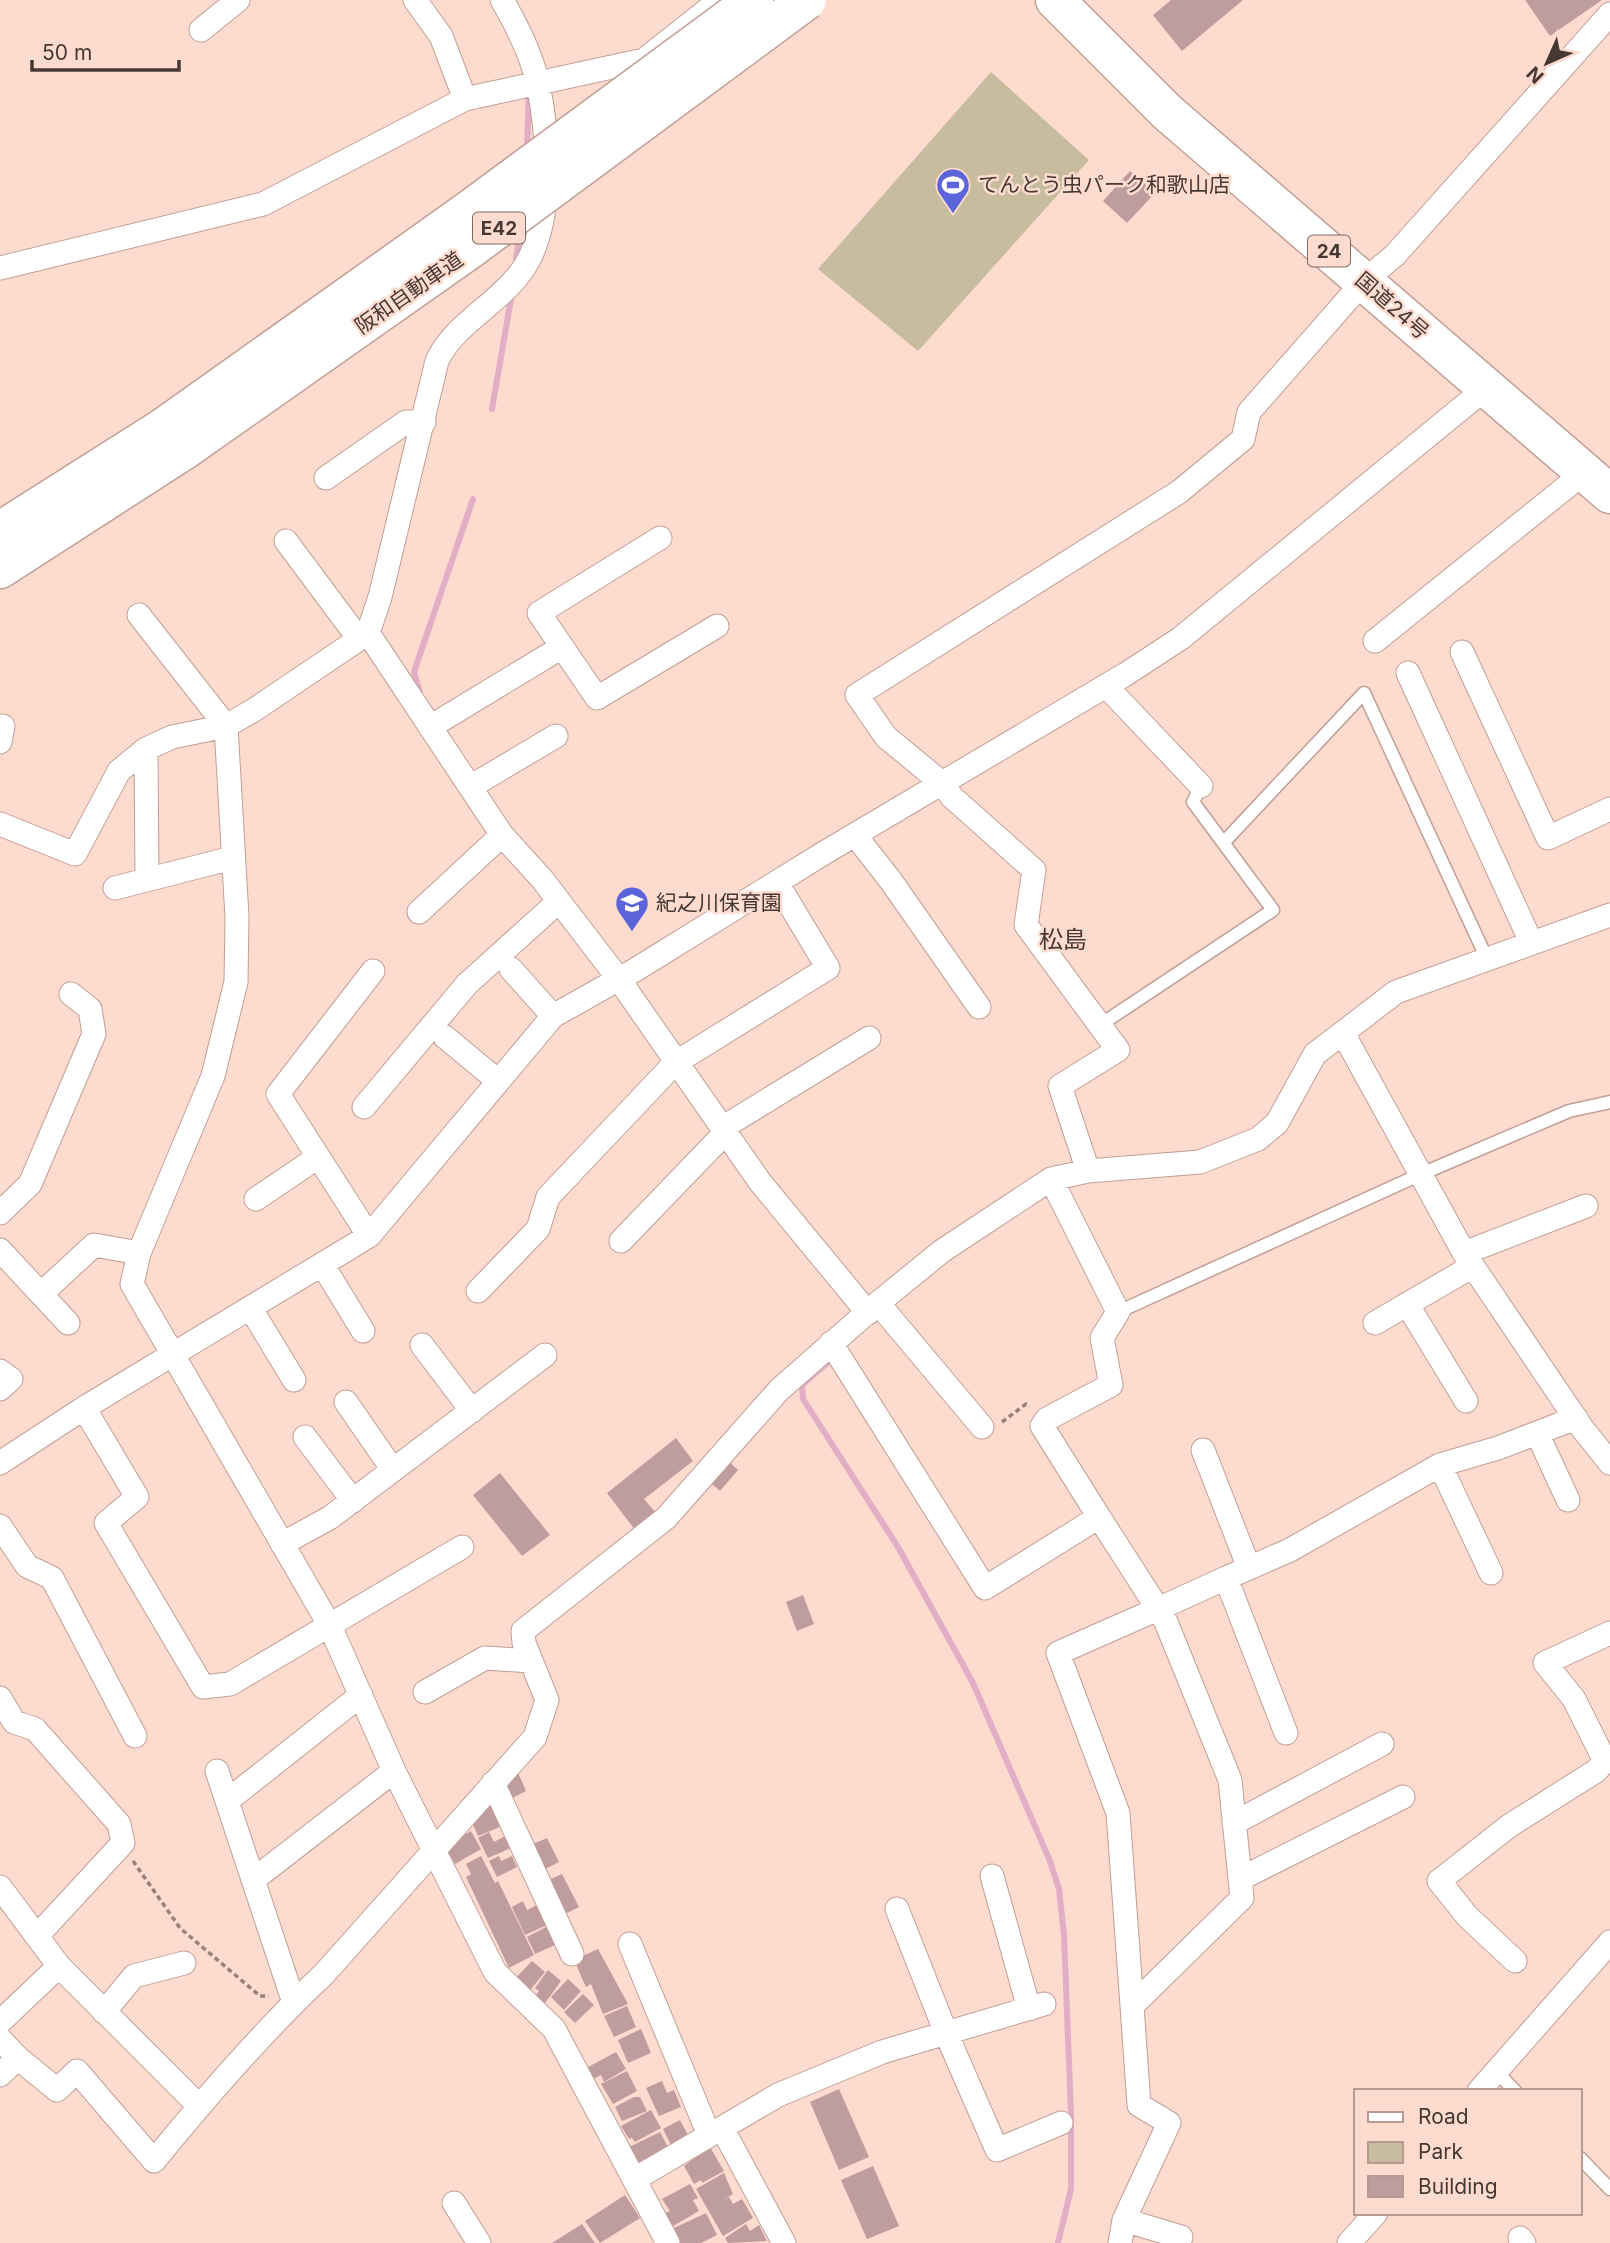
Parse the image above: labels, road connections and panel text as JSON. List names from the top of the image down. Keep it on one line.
{"streets":{"highway":["E42","24","阪和自動車道","国道24号"]},"districts":["松島"],"places":{"sports":["てんとう虫パーク和歌山店"],"school or university":["紀之川保育園"]},"legend":["Road","Park","Building"],"scale_bar":"50 m","north":"bottom left"}
